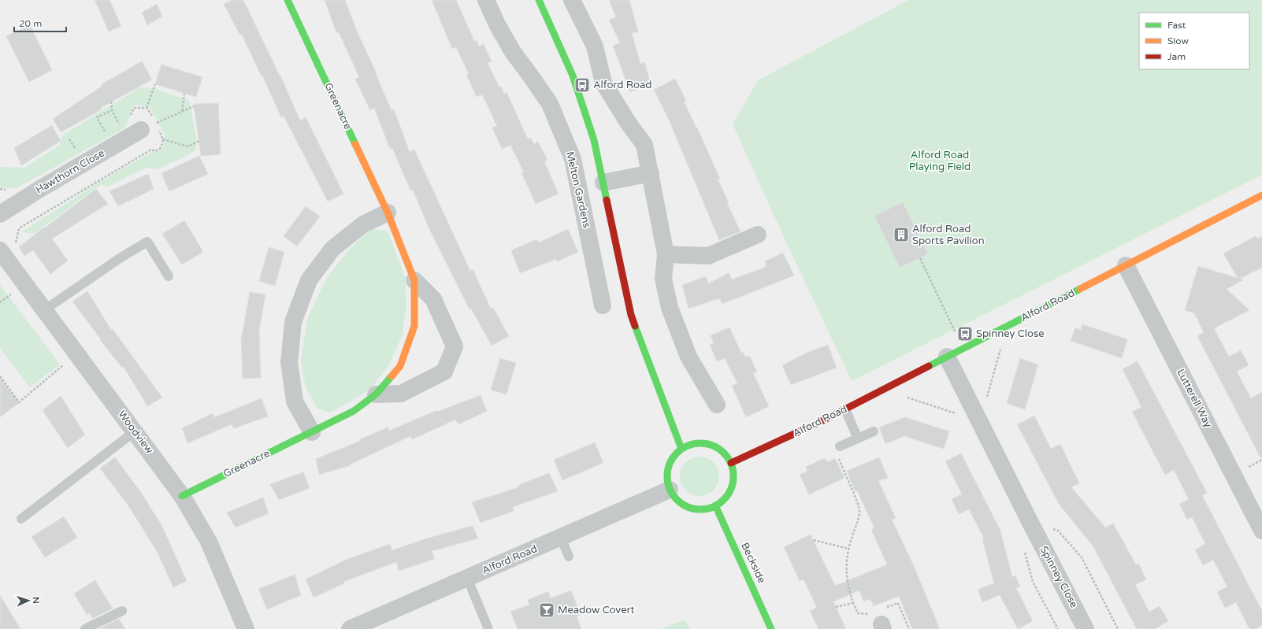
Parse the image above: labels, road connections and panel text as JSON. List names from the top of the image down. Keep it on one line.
{"streets":{"street":["Greenacre","Hawthorn Close","Melton Gardens","Alford Road","Lutterell Way","Woodview","Beckside","Spinney Close"]},"crossings":[["Greenacre","Woodview"],["Alford Road","Lutterell Way"],["Alford Road","Beckside"],["Alford Road","Spinney Close"]],"parks":["Alford Road Playing Field"],"places":{"bus stop":["Alford Road","Spinney Close"],"building":["Alford Road Sports Pavilion"],"bar":["Meadow Covert"]},"legend":["Fast","Slow","Jam"],"scale_bar":"20 m","north":"right"}
